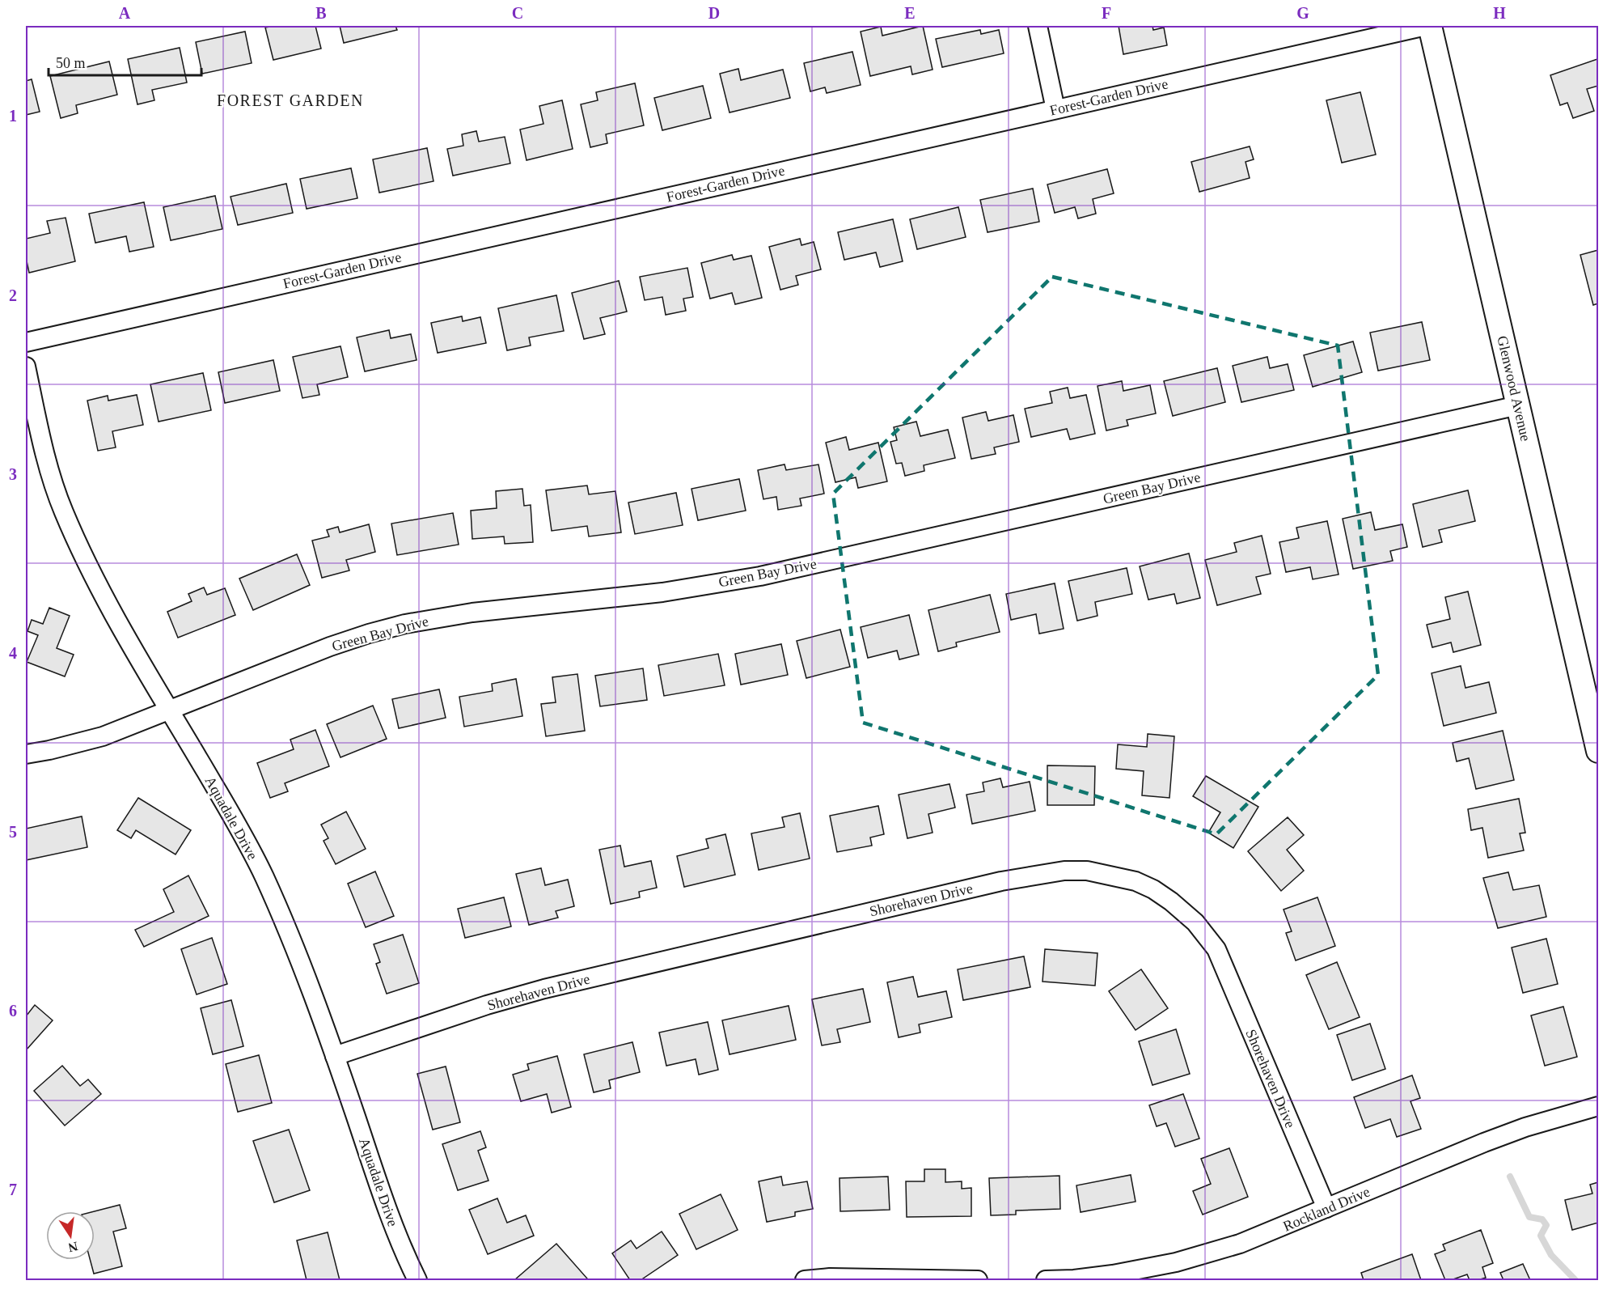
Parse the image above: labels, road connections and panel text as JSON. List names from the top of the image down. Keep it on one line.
{"streets":{"street":["Forest-Garden Drive","Glenwood Avenue","Green Bay Drive","Aquadale Drive","Shorehaven Drive","Rockland Drive"]},"crossings":[["Glenwood Avenue","Green Bay Drive"],["Green Bay Drive","Aquadale Drive"],["Aquadale Drive","Shorehaven Drive"],["Shorehaven Drive","Rockland Drive"]],"districts":["FOREST GARDEN"],"scale_bar":"50 m","north":"bottom","grid":{"columns":["A","B","C","D","E","F","G","H"],"rows":["1","2","3","4","5","6","7"]}}
